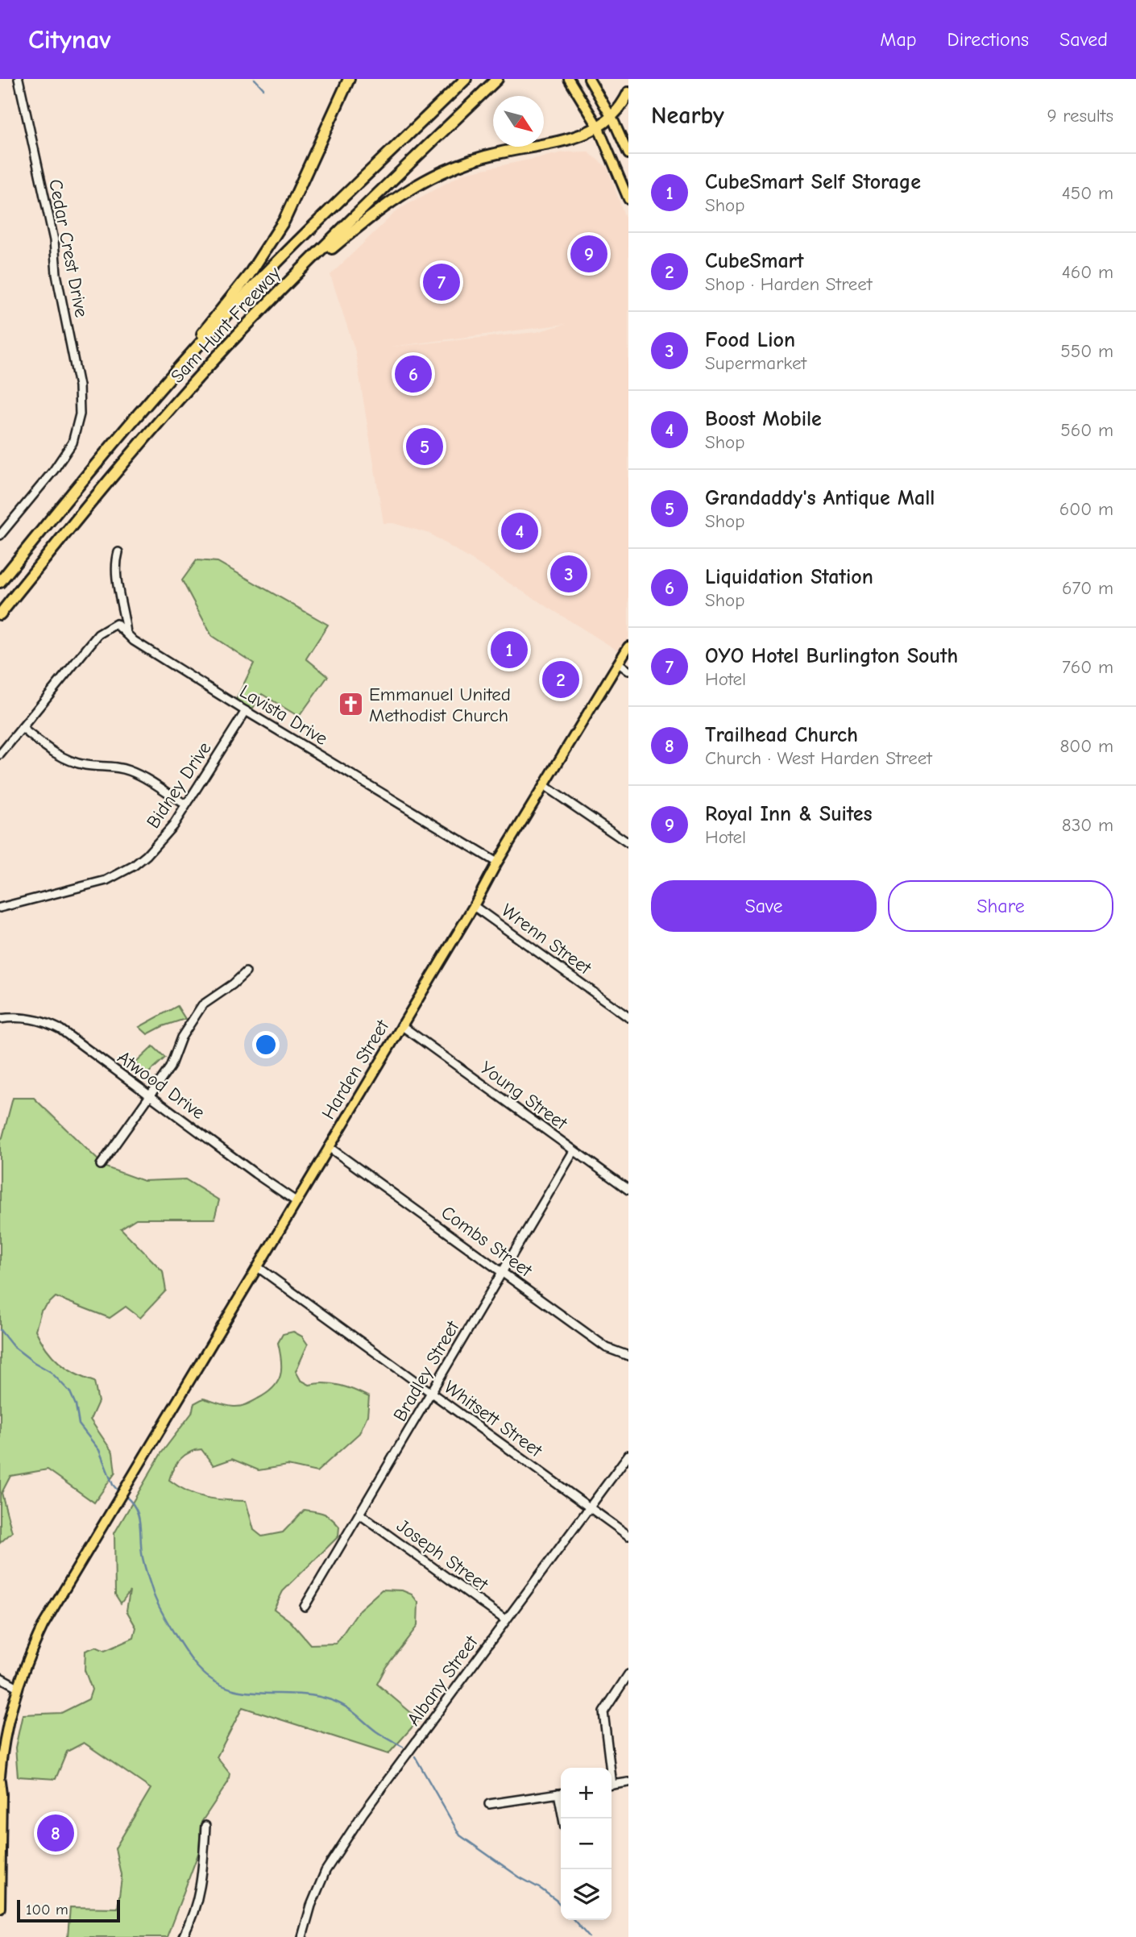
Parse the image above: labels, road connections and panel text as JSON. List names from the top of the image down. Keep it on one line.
{"streets":{"highway":["Sam Hunt Freeway"],"main road":["Harden Street"],"street":["Cedar Crest Drive","Lavista Drive","Bidney Drive","Wrenn Street","Atwood Drive","Young Street","Combs Street","Bradley Street","Whitsett Street","Joseph Street","Albany Street"]},"crossings":[["Lavista Drive","Bidney Drive"],["Lavista Drive","Harden Street"],["Wrenn Street","Harden Street"],["Harden Street","Atwood Drive"],["Harden Street","Young Street"],["Harden Street","Combs Street"],["Harden Street","Whitsett Street"],["Young Street","Bradley Street"],["Combs Street","Bradley Street"],["Bradley Street","Whitsett Street"],["Bradley Street","Joseph Street"],["Whitsett Street","Albany Street"],["Joseph Street","Albany Street"]],"places":{"church":["Emmanuel United Methodist Church"]},"scale_bar":"100 m","north":"bottom right","page":{"header":"Citynav","nav":["Map","Directions","Saved"],"heading":["Nearby","9 results"],"list":[{"mark":"1","name":"CubeSmart Self Storage","note":"Shop","value":"450 m"},{"mark":"2","name":"CubeSmart","note":"Shop · Harden Street","value":"460 m"},{"mark":"3","name":"Food Lion","note":"Supermarket","value":"550 m"},{"mark":"4","name":"Boost Mobile","note":"Shop","value":"560 m"},{"mark":"5","name":"Grandaddy's Antique Mall","note":"Shop","value":"600 m"},{"mark":"6","name":"Liquidation Station","note":"Shop","value":"670 m"},{"mark":"7","name":"OYO Hotel Burlington South","note":"Hotel","value":"760 m"},{"mark":"8","name":"Trailhead Church","note":"Church · West Harden Street","value":"800 m"},{"mark":"9","name":"Royal Inn & Suites","note":"Hotel","value":"830 m"}],"pins":["9","7","6","5","4","3","1","2","8"],"buttons":["Save","Share"],"map_buttons":["+","−"],"scale":"100 m"}}
